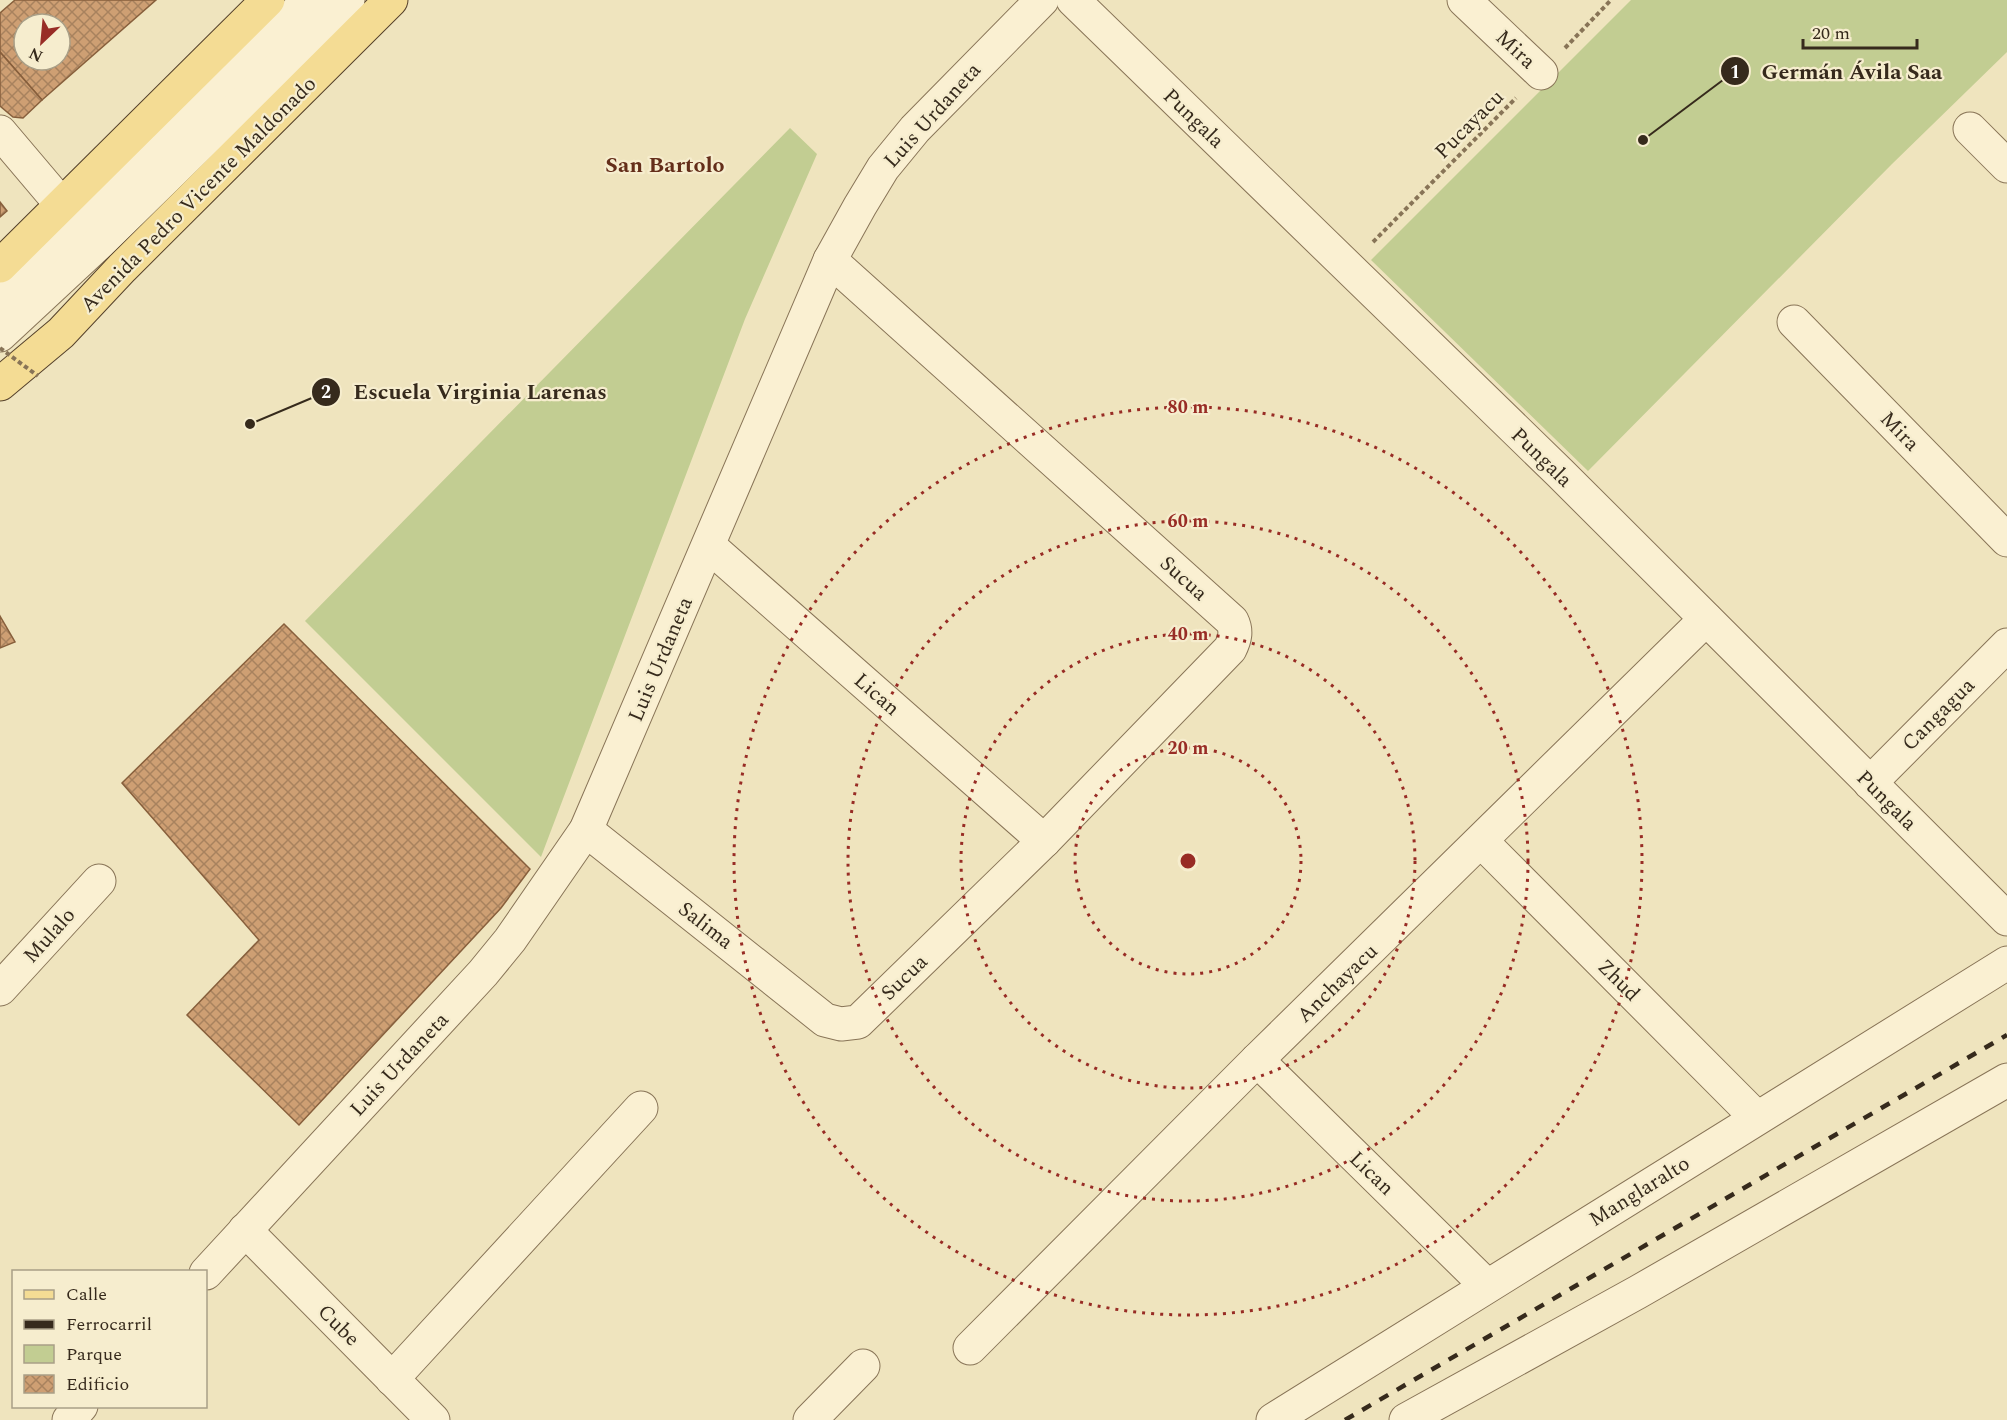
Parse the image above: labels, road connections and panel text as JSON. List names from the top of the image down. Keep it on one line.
{"streets":{"main road":["Avenida Pedro Vicente Maldonado"],"street":["Mira","Luis Urdaneta","Pungala","Sucua","Lican","Cangagua","Salima","Mulalo","Zhud","Anchayacu","Manglaralto","Cube"],"path":["Pucayacu"]},"crossings":[["Mira","Pucayacu"],["Luis Urdaneta","Sucua"],["Luis Urdaneta","Lican"],["Luis Urdaneta","Salima"],["Luis Urdaneta","Cube"],["Pungala","Pucayacu"],["Pungala","Cangagua"],["Pungala","Anchayacu"],["Sucua","Lican"],["Sucua","Salima"],["Lican","Anchayacu"],["Lican","Manglaralto"],["Zhud","Anchayacu"],["Zhud","Manglaralto"]],"districts":["San Bartolo"],"places":["Germán Ávila Saa","Escuela Virginia Larenas"],"legend":["Calle","Ferrocarril","Parque","Edificio"],"scale_bar":"20 m","north":"bottom left","rings":["80 m","60 m","40 m","20 m"]}
